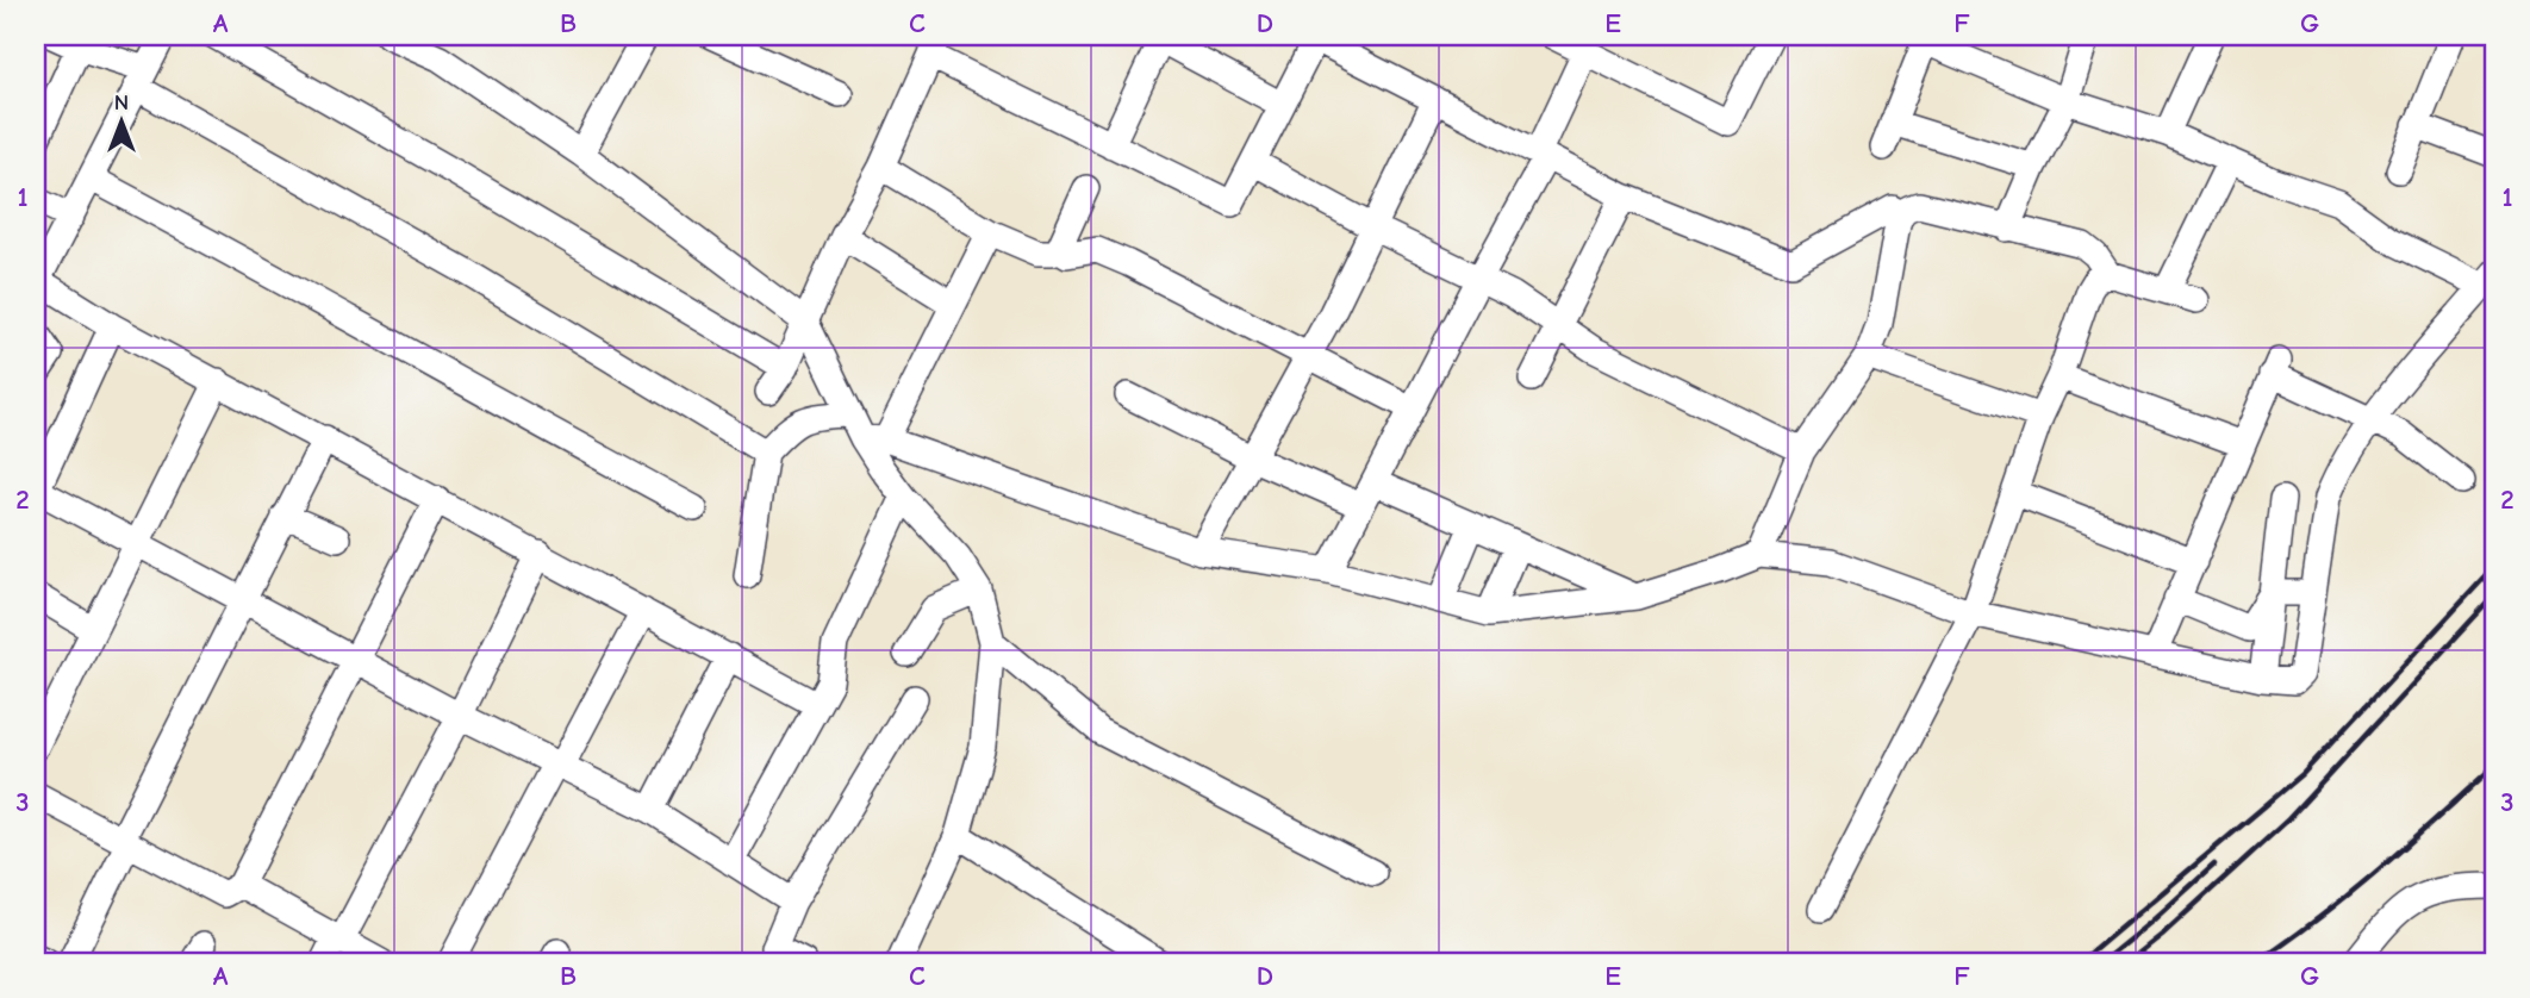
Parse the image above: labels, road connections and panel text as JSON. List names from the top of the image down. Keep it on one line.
{"north":"top","grid":{"columns":["A","B","C","D","E","F","G"],"rows":["1","2","3"]}}
